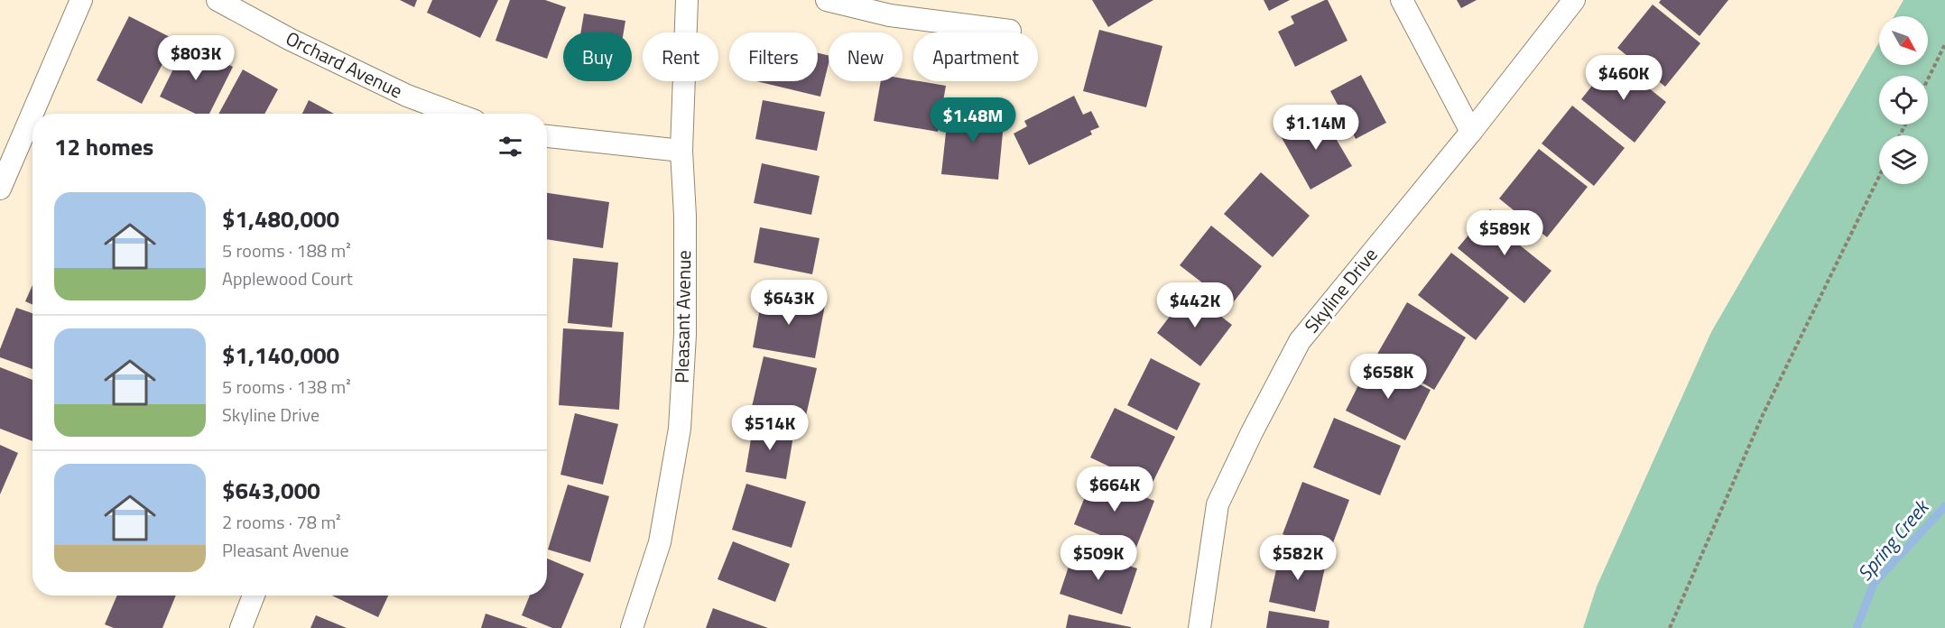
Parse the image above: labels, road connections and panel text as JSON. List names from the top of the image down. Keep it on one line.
{"streets":{"street":["Orchard Avenue","Skyline Drive","Pleasant Avenue"]},"water":["Spring Creek"],"north":"bottom right","page":{"chip":["Buy","Rent","Filters","New","Apartment"],"price":["$803K","$460K","$1.48M","$1.14M","$589K","$643K","$442K","$658K","$514K","$664K","$509K","$582K"],"heading":"12 homes","list":[{"name":"$1,480,000","note":"5 rooms · 188 m² · Applewood Court"},{"name":"$1,140,000","note":"5 rooms · 138 m² · Skyline Drive"},{"name":"$643,000","note":"2 rooms · 78 m² · Pleasant Avenue"}]}}
